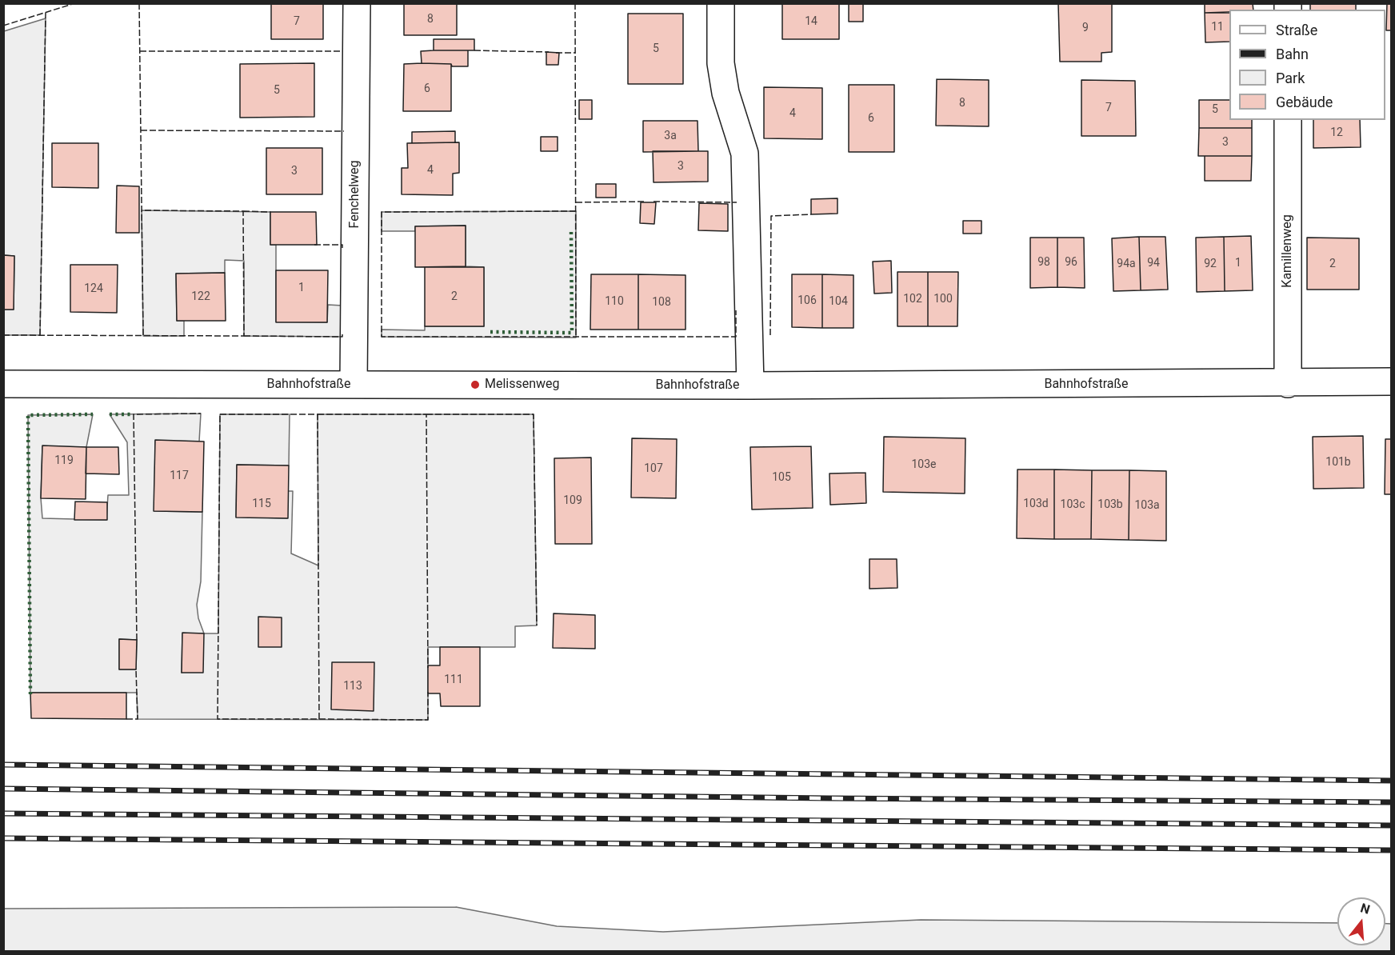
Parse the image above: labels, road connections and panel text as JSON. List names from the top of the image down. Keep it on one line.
{"streets":{"street":["Fenchelweg","Kamillenweg","Bahnhofstraße"]},"crossings":[["Fenchelweg","Bahnhofstraße"],["Kamillenweg","Bahnhofstraße"]],"places":["Melissenweg"],"house_numbers":["8","7","14","11","9","5","6","5","8","7","5","4","6","12","3a","3","3","4","3","98","96","94","1","94a","92","2","1","124","122","2","102","100","106","110","104","108","119","101b","103e","107","117","105","109","115","103d","103c","103b","103a","111","113"],"legend":["Straße","Bahn","Park","Gebäude"],"north":"top"}
